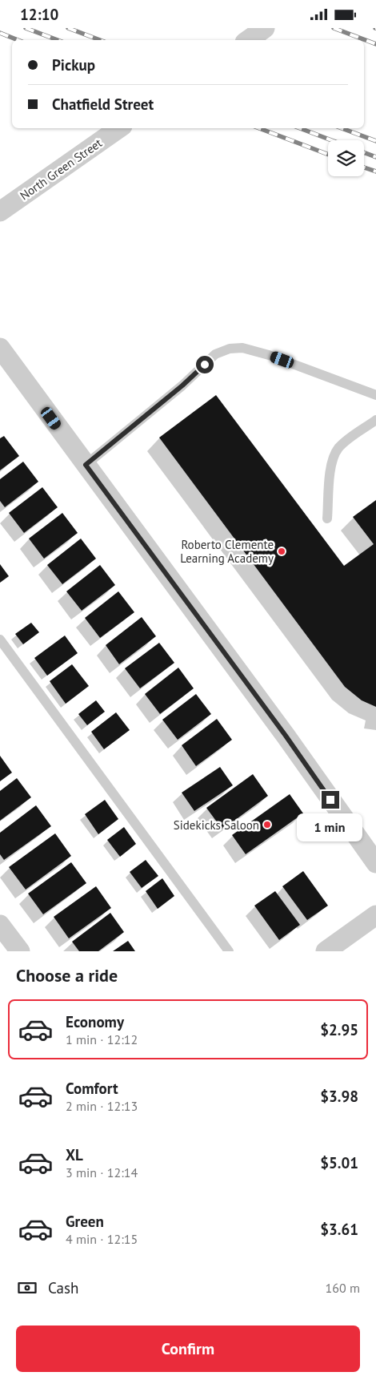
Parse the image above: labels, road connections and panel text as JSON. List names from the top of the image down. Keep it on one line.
{"streets":{"street":["North Green Street"]},"places":["Roberto Clemente Learning Academy","Sidekicks Saloon"],"page":{"status":"12:10","banner":["Pickup","Chatfield Street"],"bubble":"1 min","heading":"Choose a ride","list":[{"name":"Economy","note":"1 min · 12:12","value":"$2.95"},{"name":"Comfort","note":"2 min · 12:13","value":"$3.98"},{"name":"XL","note":"3 min · 12:14","value":"$5.01"},{"name":"Green","note":"4 min · 12:15","value":"$3.61"}],"pay":["Cash","160 m"],"buttons":"Confirm"}}
